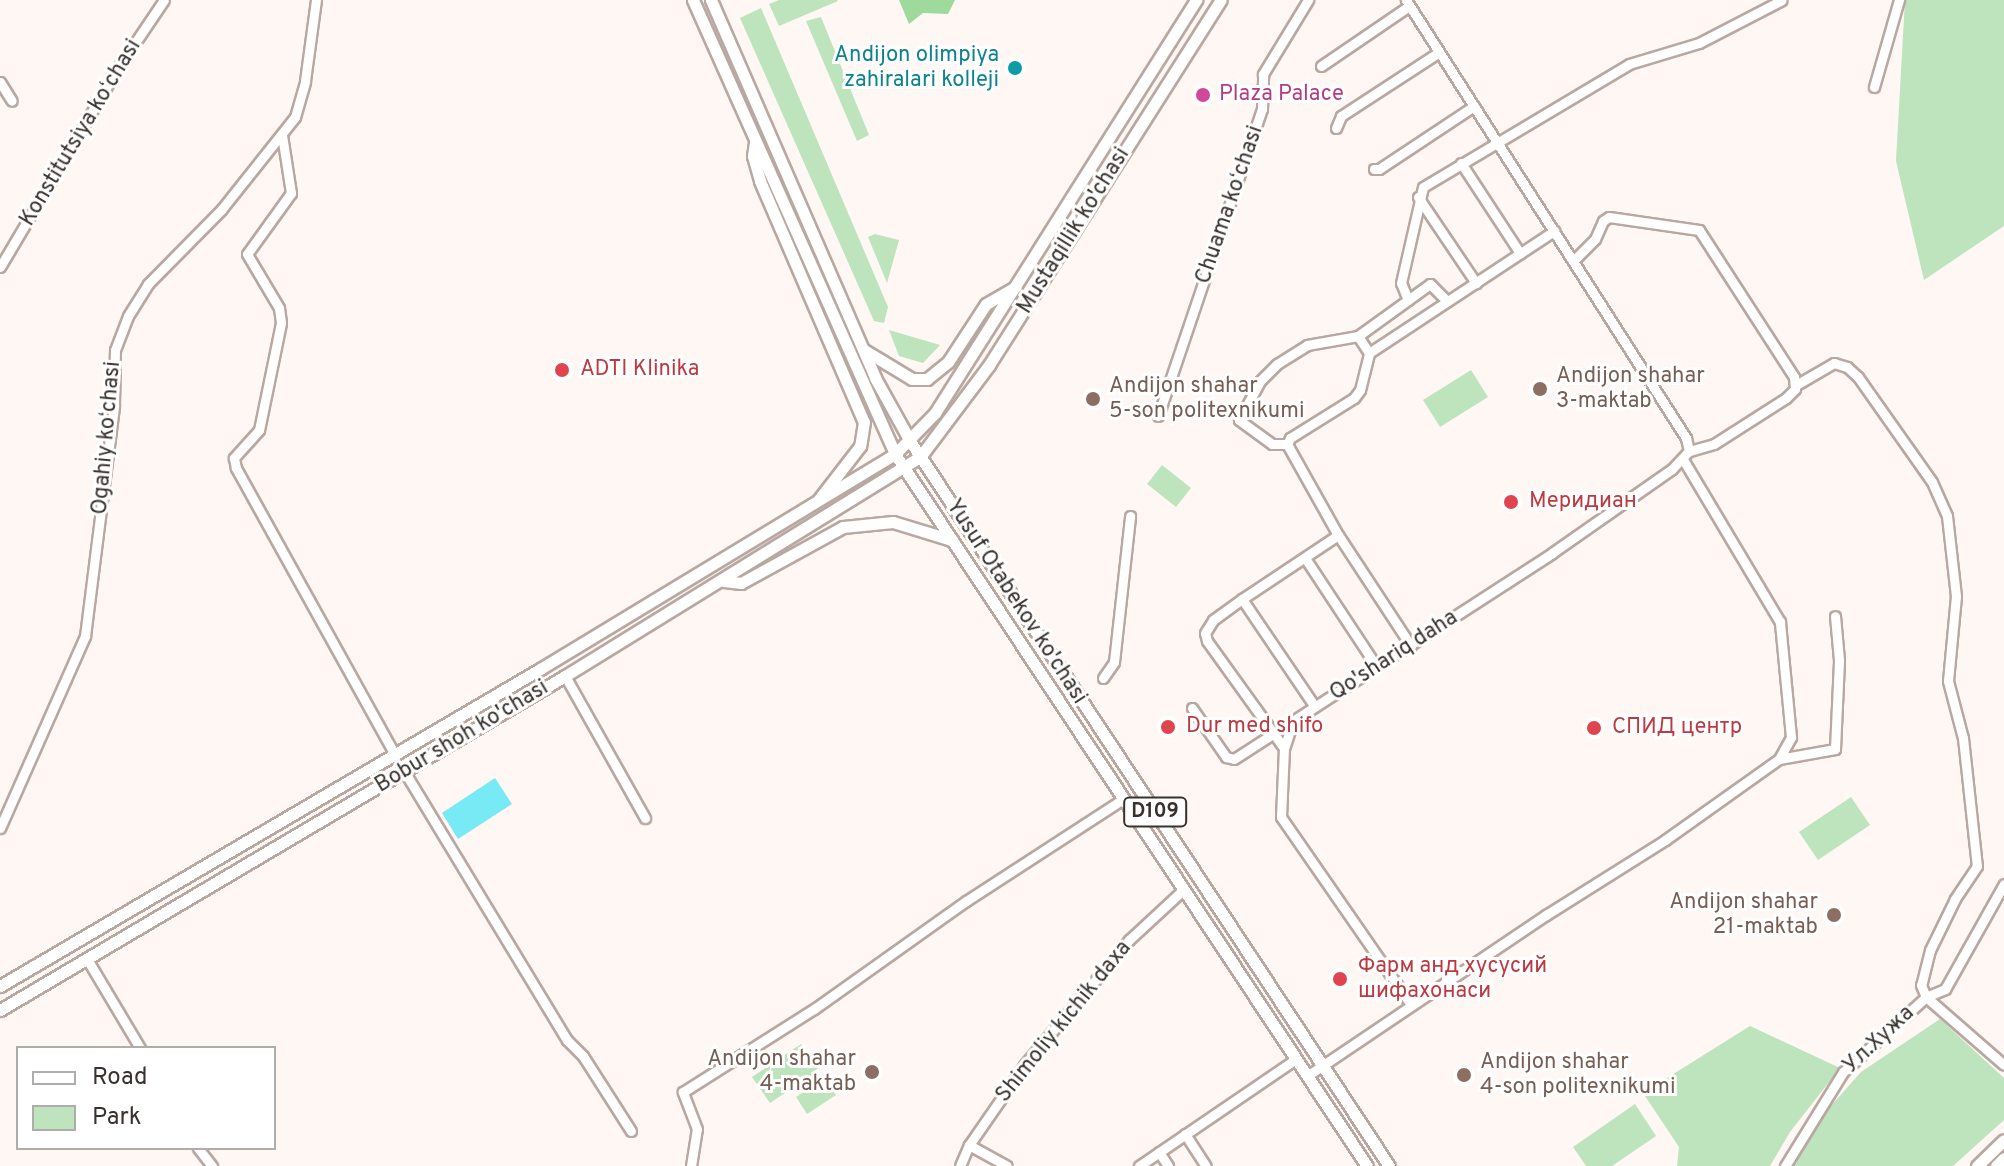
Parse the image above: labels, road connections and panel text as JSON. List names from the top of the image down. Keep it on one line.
{"streets":{"main road":["Mustaqillik ko'chasi","Yusuf Otabekov ko'chasi","Bobur shoh ko'chasi","D109"],"street":["Konstitutsiya koʻchasi","Chuama koʻchasi","Ogahiy koʻchasi","Qo'shariq daha","Shimoliy kichik daxa","Ул.Хужа"]},"crossings":[["Mustaqillik ko'chasi","Yusuf Otabekov ko'chasi"],["Mustaqillik ko'chasi","Bobur shoh ko'chasi"],["Yusuf Otabekov ko'chasi","Bobur shoh ko'chasi"],["Yusuf Otabekov ko'chasi","Shimoliy kichik daxa"],["Qo'shariq daha","Ул.Хужа"]],"places":["Andijon olimpiya zahiralari kolleji","Plaza Palace","ADTI Klinika","Andijon shahar 3-maktab","Andijon shahar 5-son politexnikumi","Меридиан","Dur med shifo","СПИД центр","Andijon shahar 21-maktab","Фарм анд хусусий шифахонаси","Andijon shahar 4-maktab","Andijon shahar 4-son politexnikumi"],"legend":["Road","Park"]}
